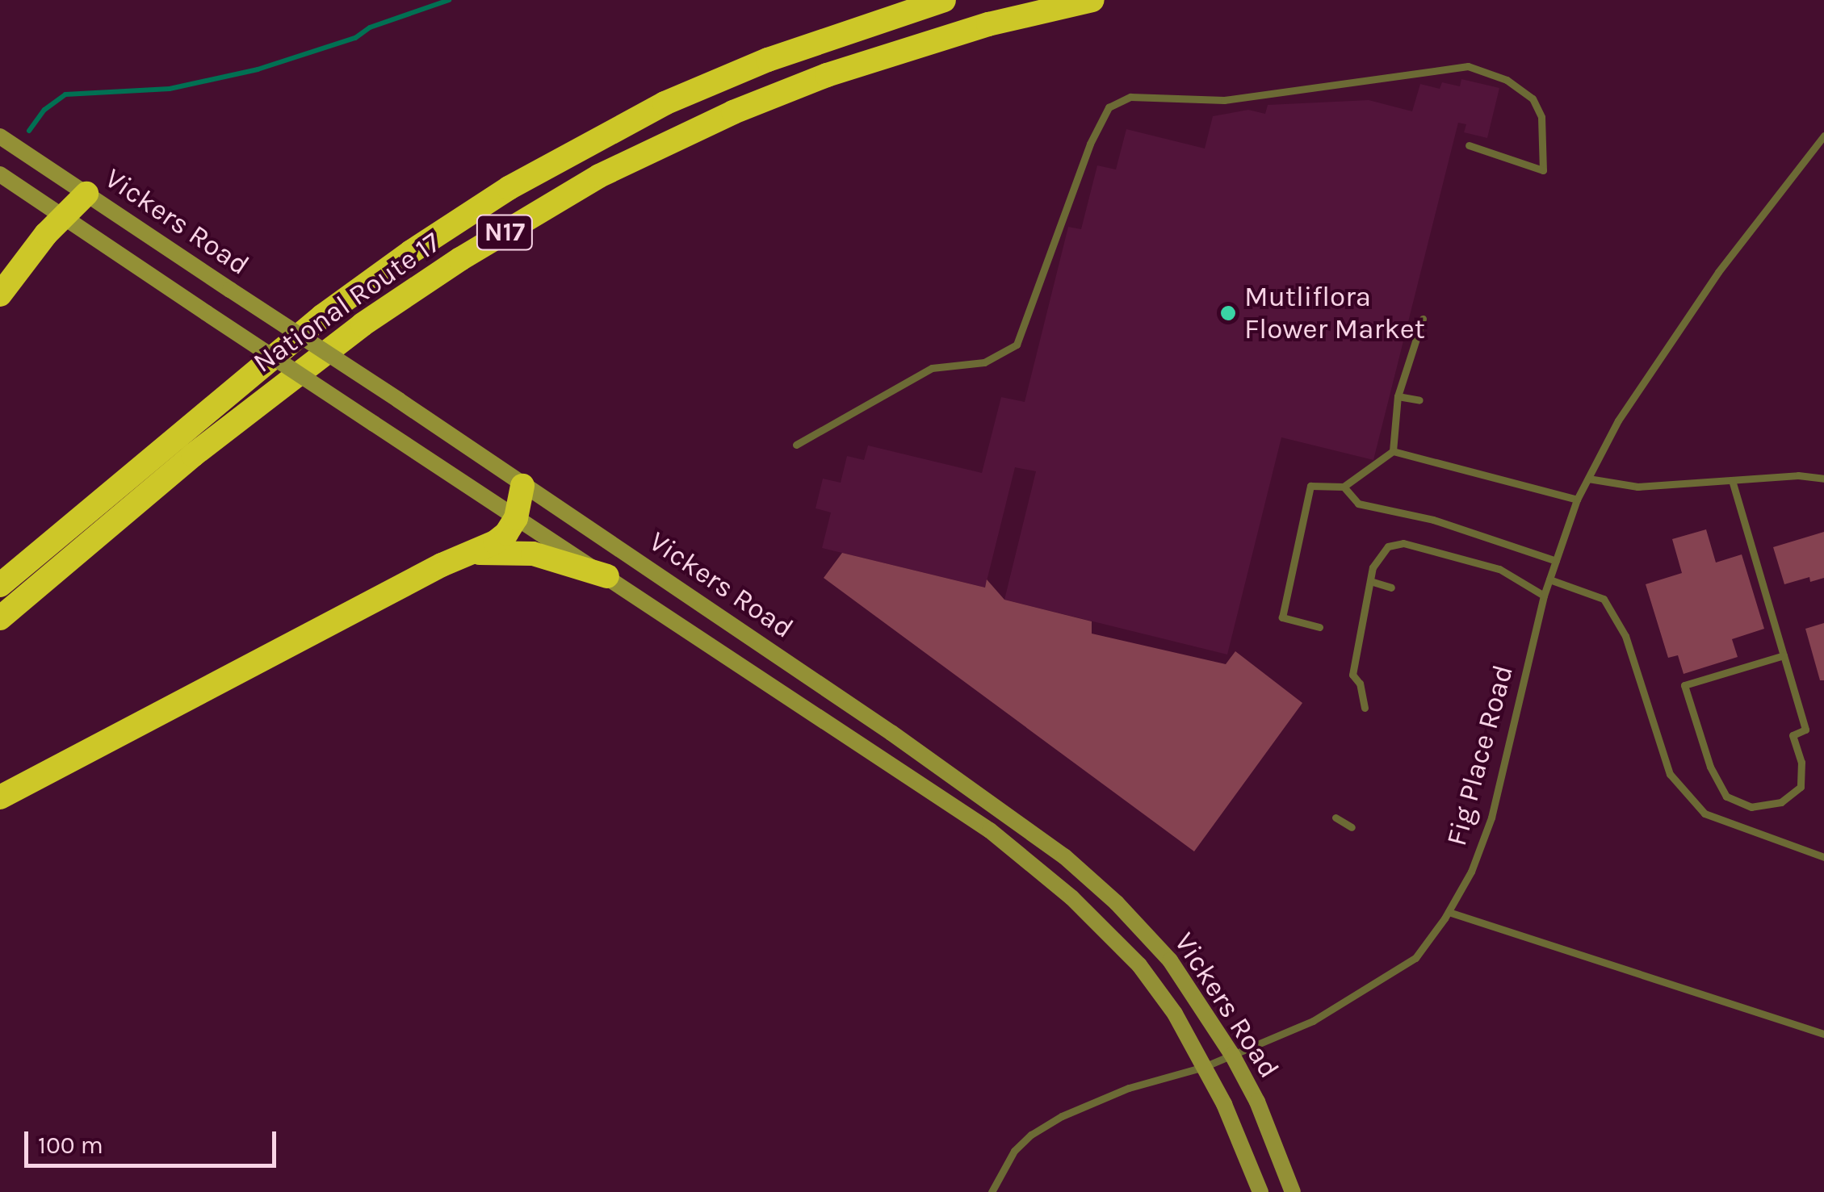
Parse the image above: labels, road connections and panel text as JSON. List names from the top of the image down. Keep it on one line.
{"streets":{"highway":["N17","National Route 17"],"main road":["Vickers Road"],"lane":["Fig Place Road"]},"crossings":[["Vickers Road","Fig Place Road"]],"places":["Mutliflora Flower Market"],"scale_bar":"100 m"}
